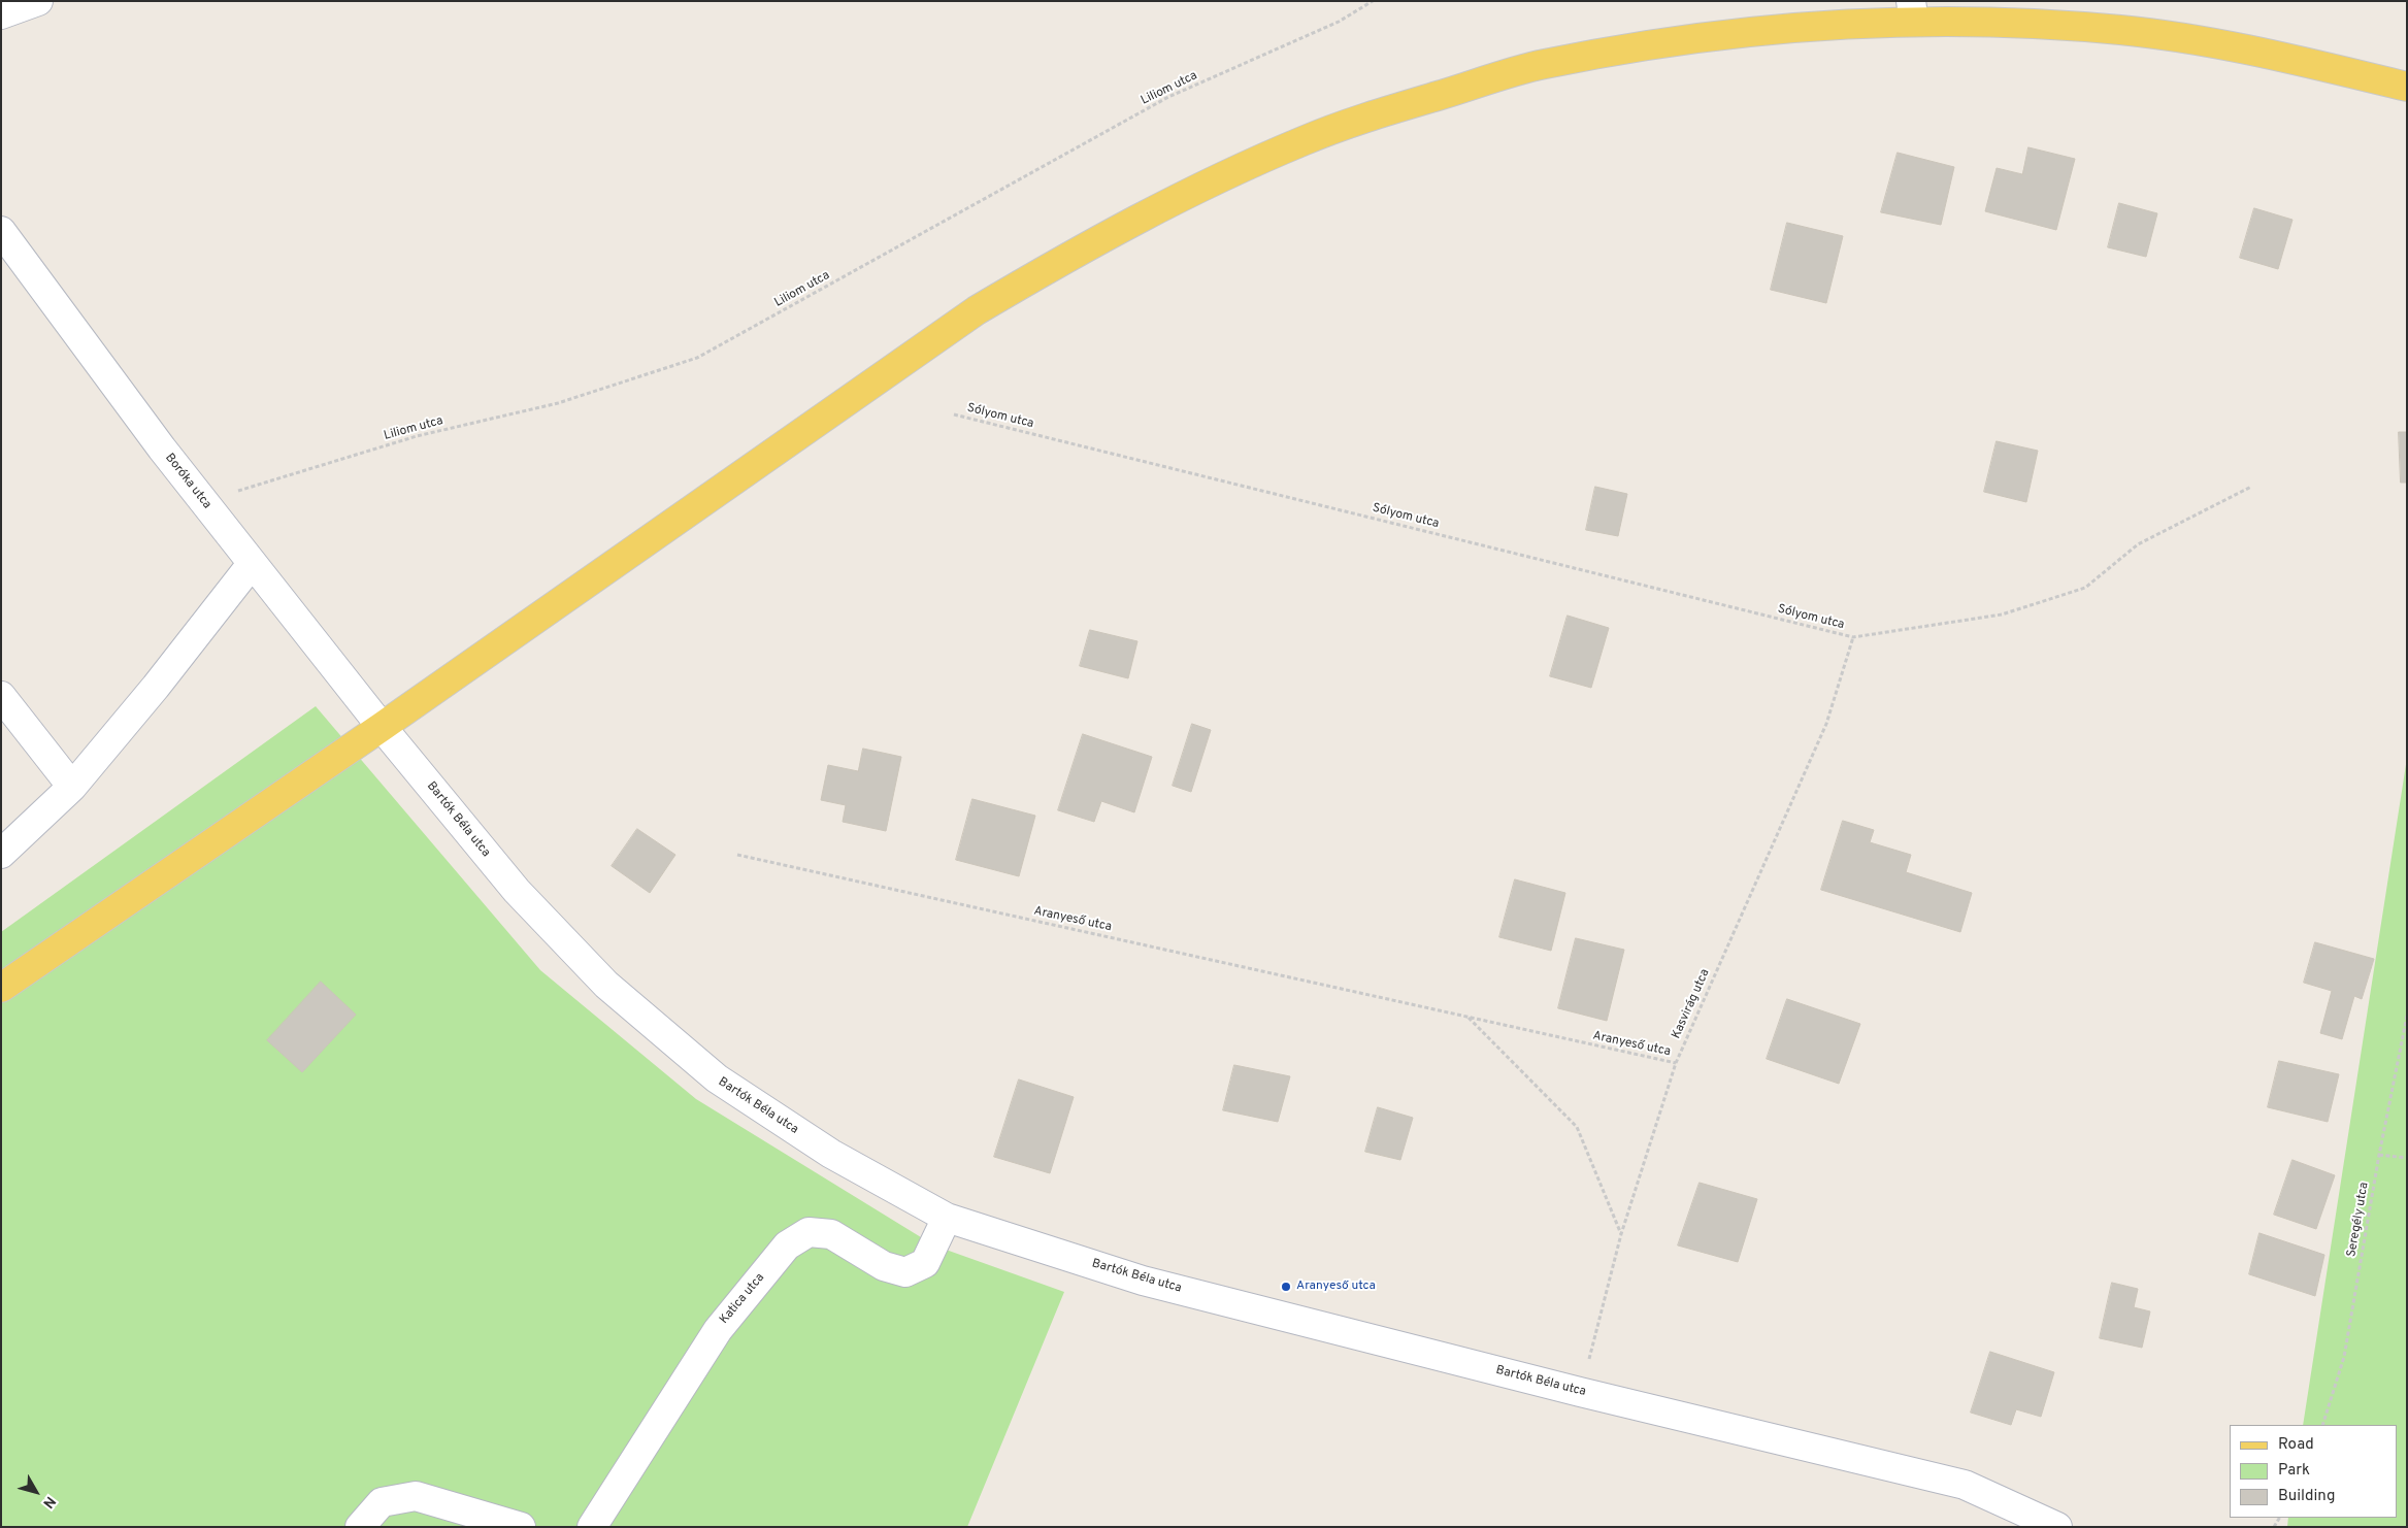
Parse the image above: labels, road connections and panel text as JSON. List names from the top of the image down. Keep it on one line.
{"streets":{"street":["Boróka utca","Bartók Béla utca","Katica utca"],"path":["Liliom utca","Sólyom utca","Aranyeső utca","Kasvirág utca","Seregély utca"]},"crossings":[["Liliom utca","Boróka utca"],["Sólyom utca","Kasvirág utca"],["Boróka utca","Bartók Béla utca"],["Bartók Béla utca","Kasvirág utca"],["Bartók Béla utca","Katica utca"],["Aranyeső utca","Kasvirág utca"]],"places":["Aranyeső utca"],"legend":["Road","Park","Building"],"north":"bottom right"}
